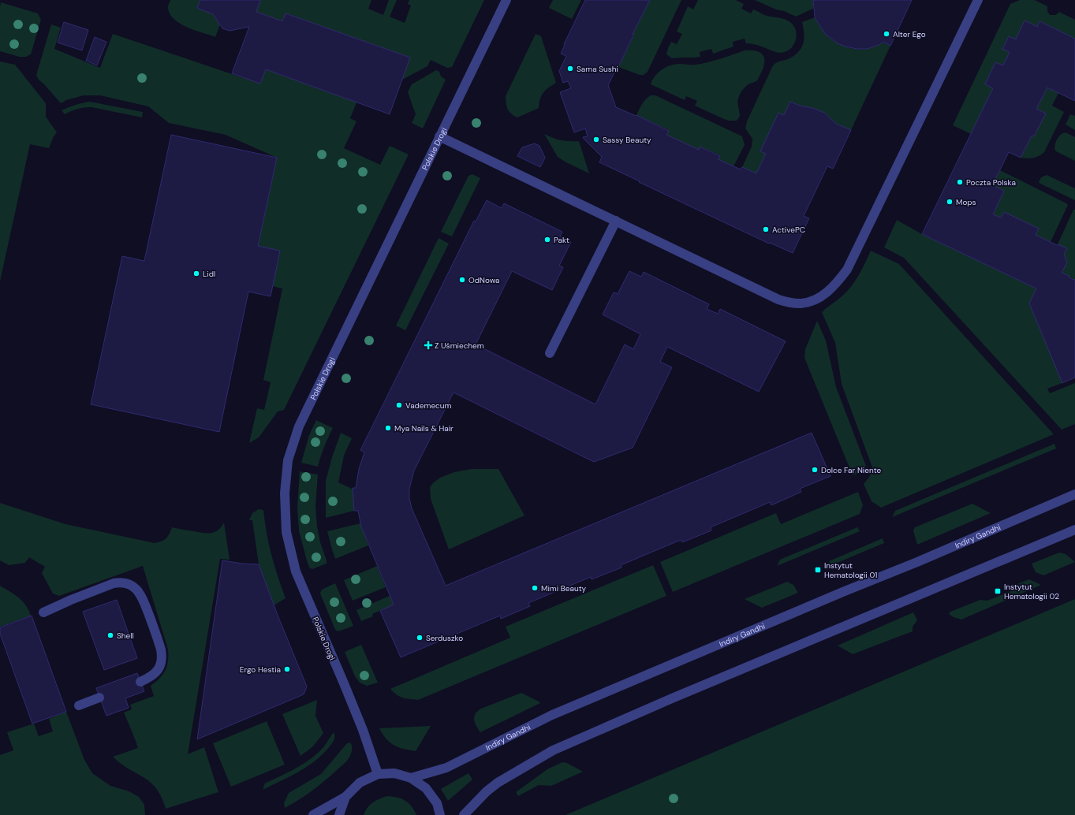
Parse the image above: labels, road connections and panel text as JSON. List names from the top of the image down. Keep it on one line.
{"streets":{"street":["Polskie Drogi","Indiry Gandhi"]},"places":{"other":["Alter Ego","Sama Sushi","Sassy Beauty","Poczta Polska","Mops","ActivePC","Pakt","Lidl","OdNowa","Vademecum","Mya Nails & Hair","Dolce Far Niente","Mimi Beauty","Shell","Serduszko","Ergo Hestia"],"health":["Z Uśmiechem"],"transit":["Instytut Hematologii 01","Instytut Hematologii 02"]}}
